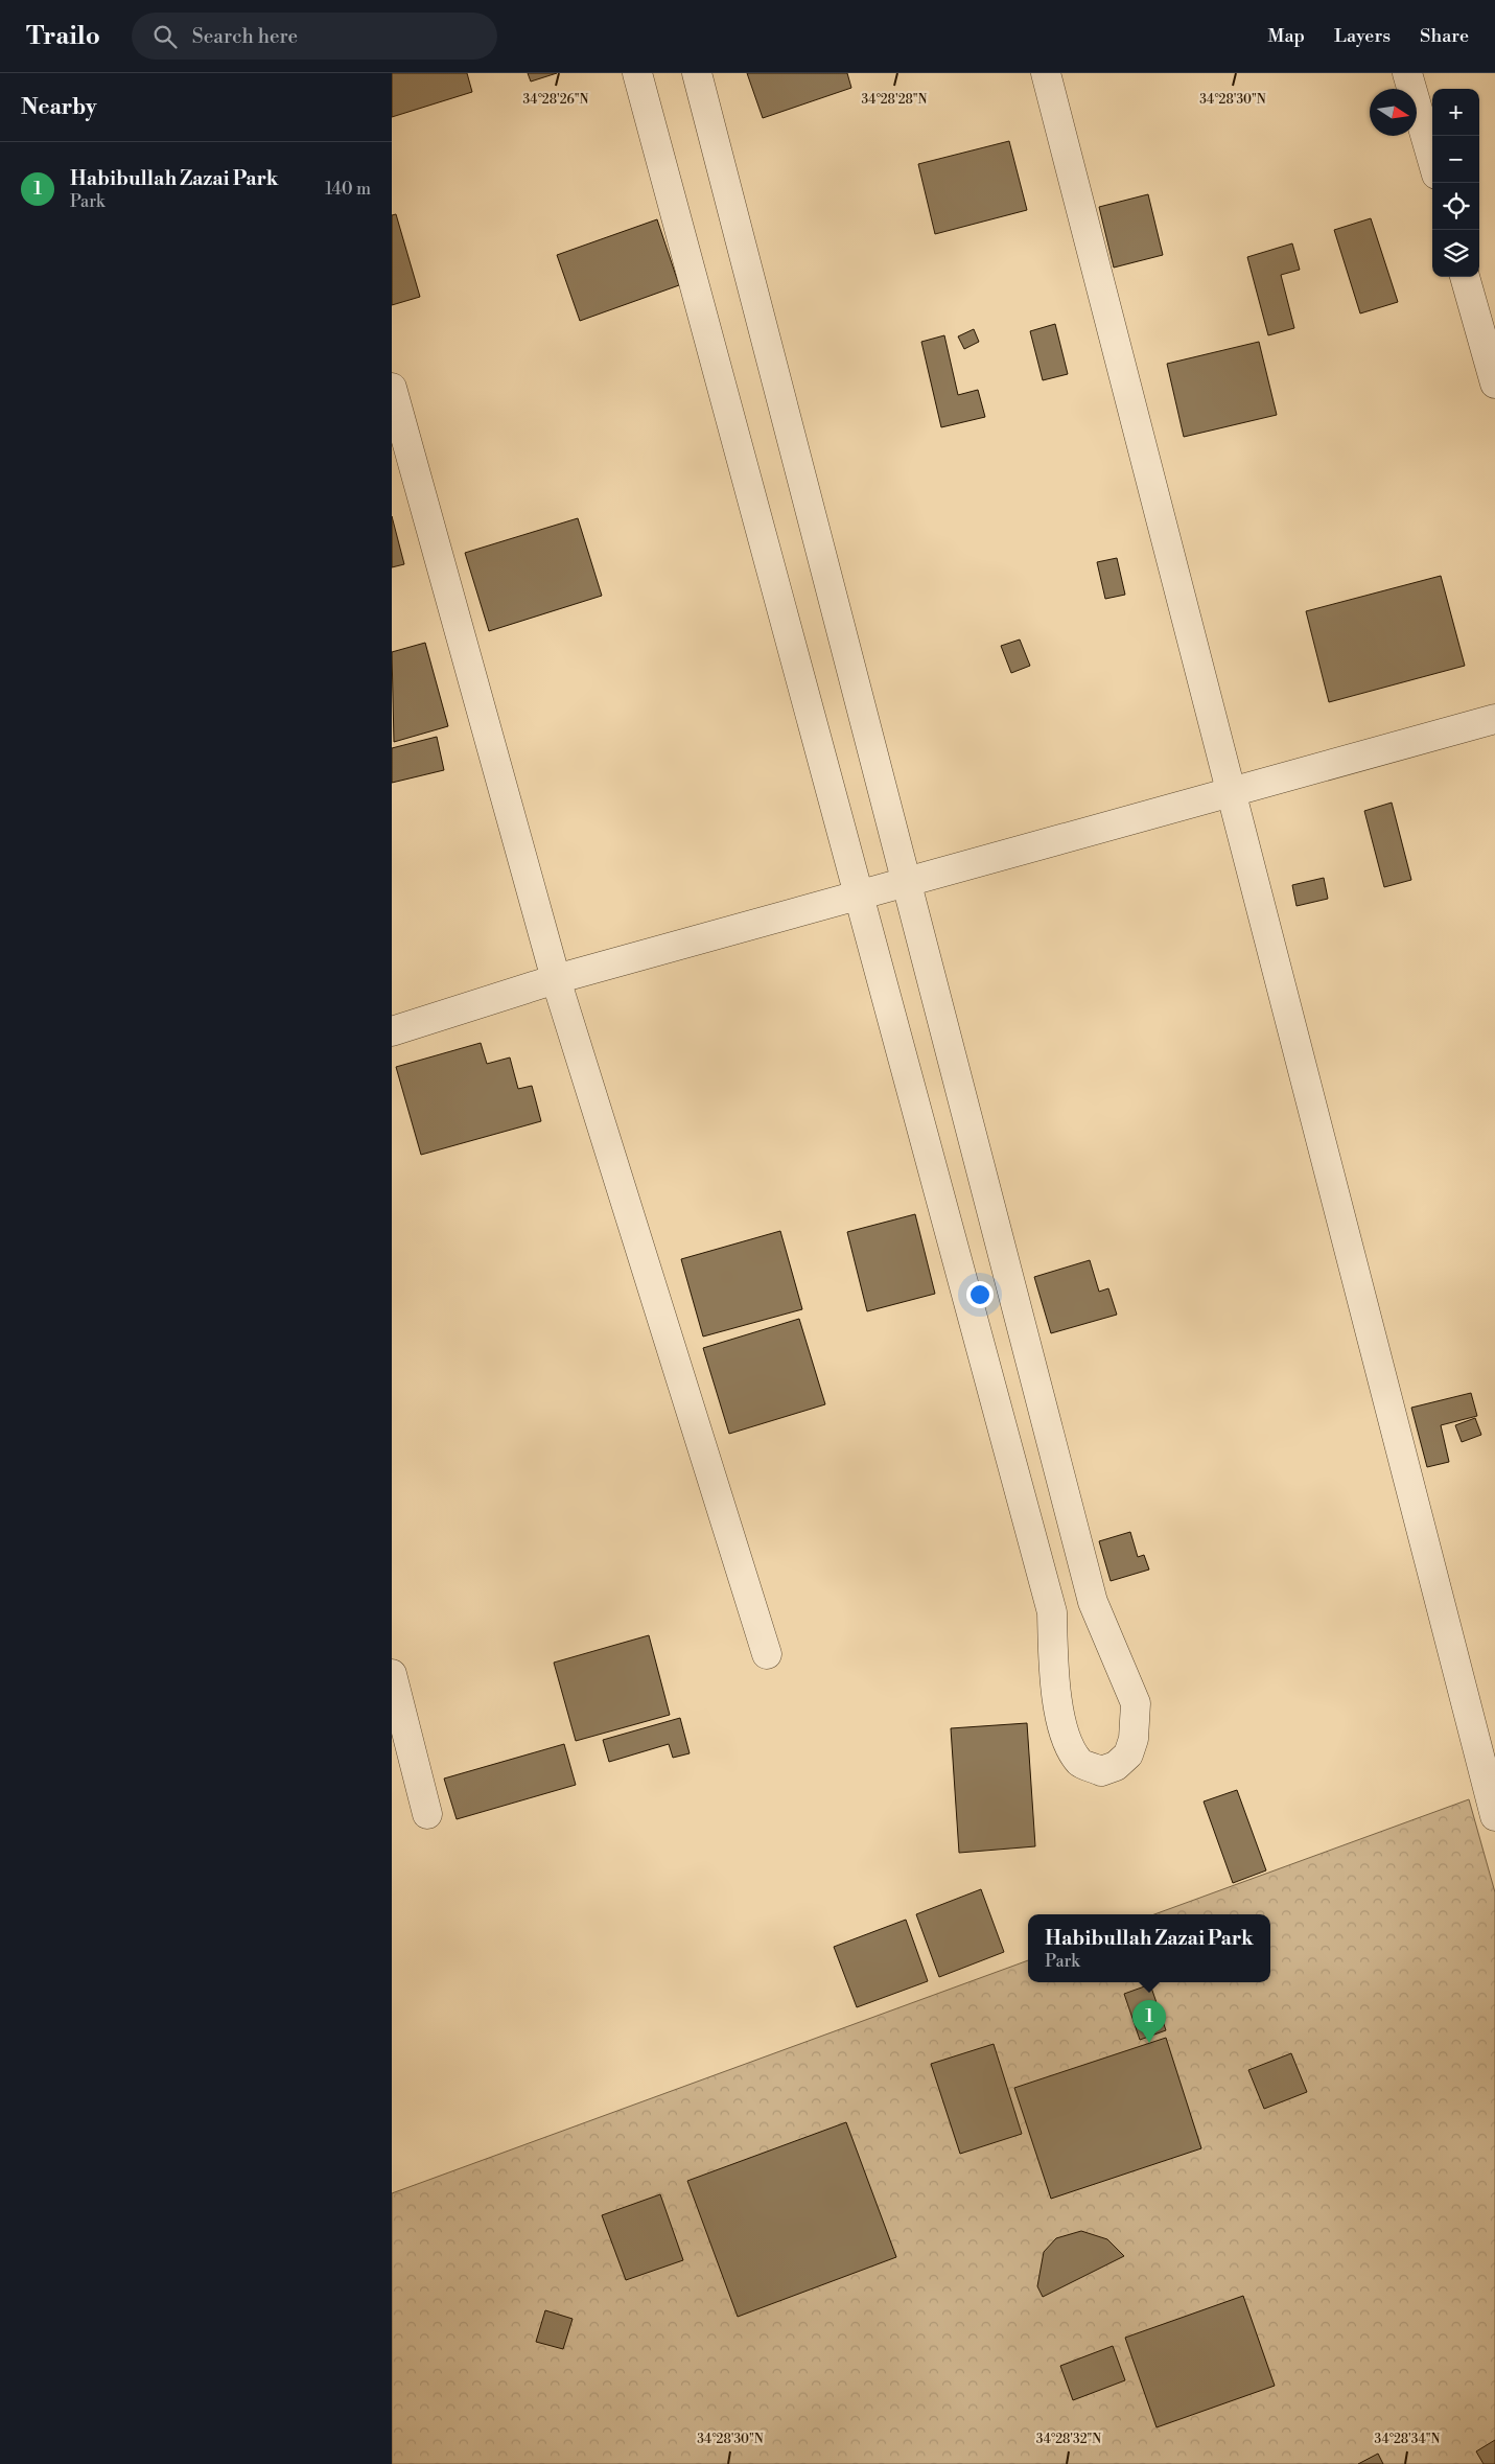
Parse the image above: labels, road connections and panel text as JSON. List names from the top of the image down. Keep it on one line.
{"north":"right","page":{"header":"Trailo","search":"Search here","nav":["Map","Layers","Share"],"heading":"Nearby","map_buttons":["+","−"],"list":[{"mark":"1","name":"Habibullah Zazai Park","note":"Park","value":"140 m"}],"popup":["Habibullah Zazai Park","Park"],"pins":"1"},"coordinates":["34°28'26\"N","34°28'28\"N","34°28'30\"N","34°28'32\"N","34°28'34\"N"]}
